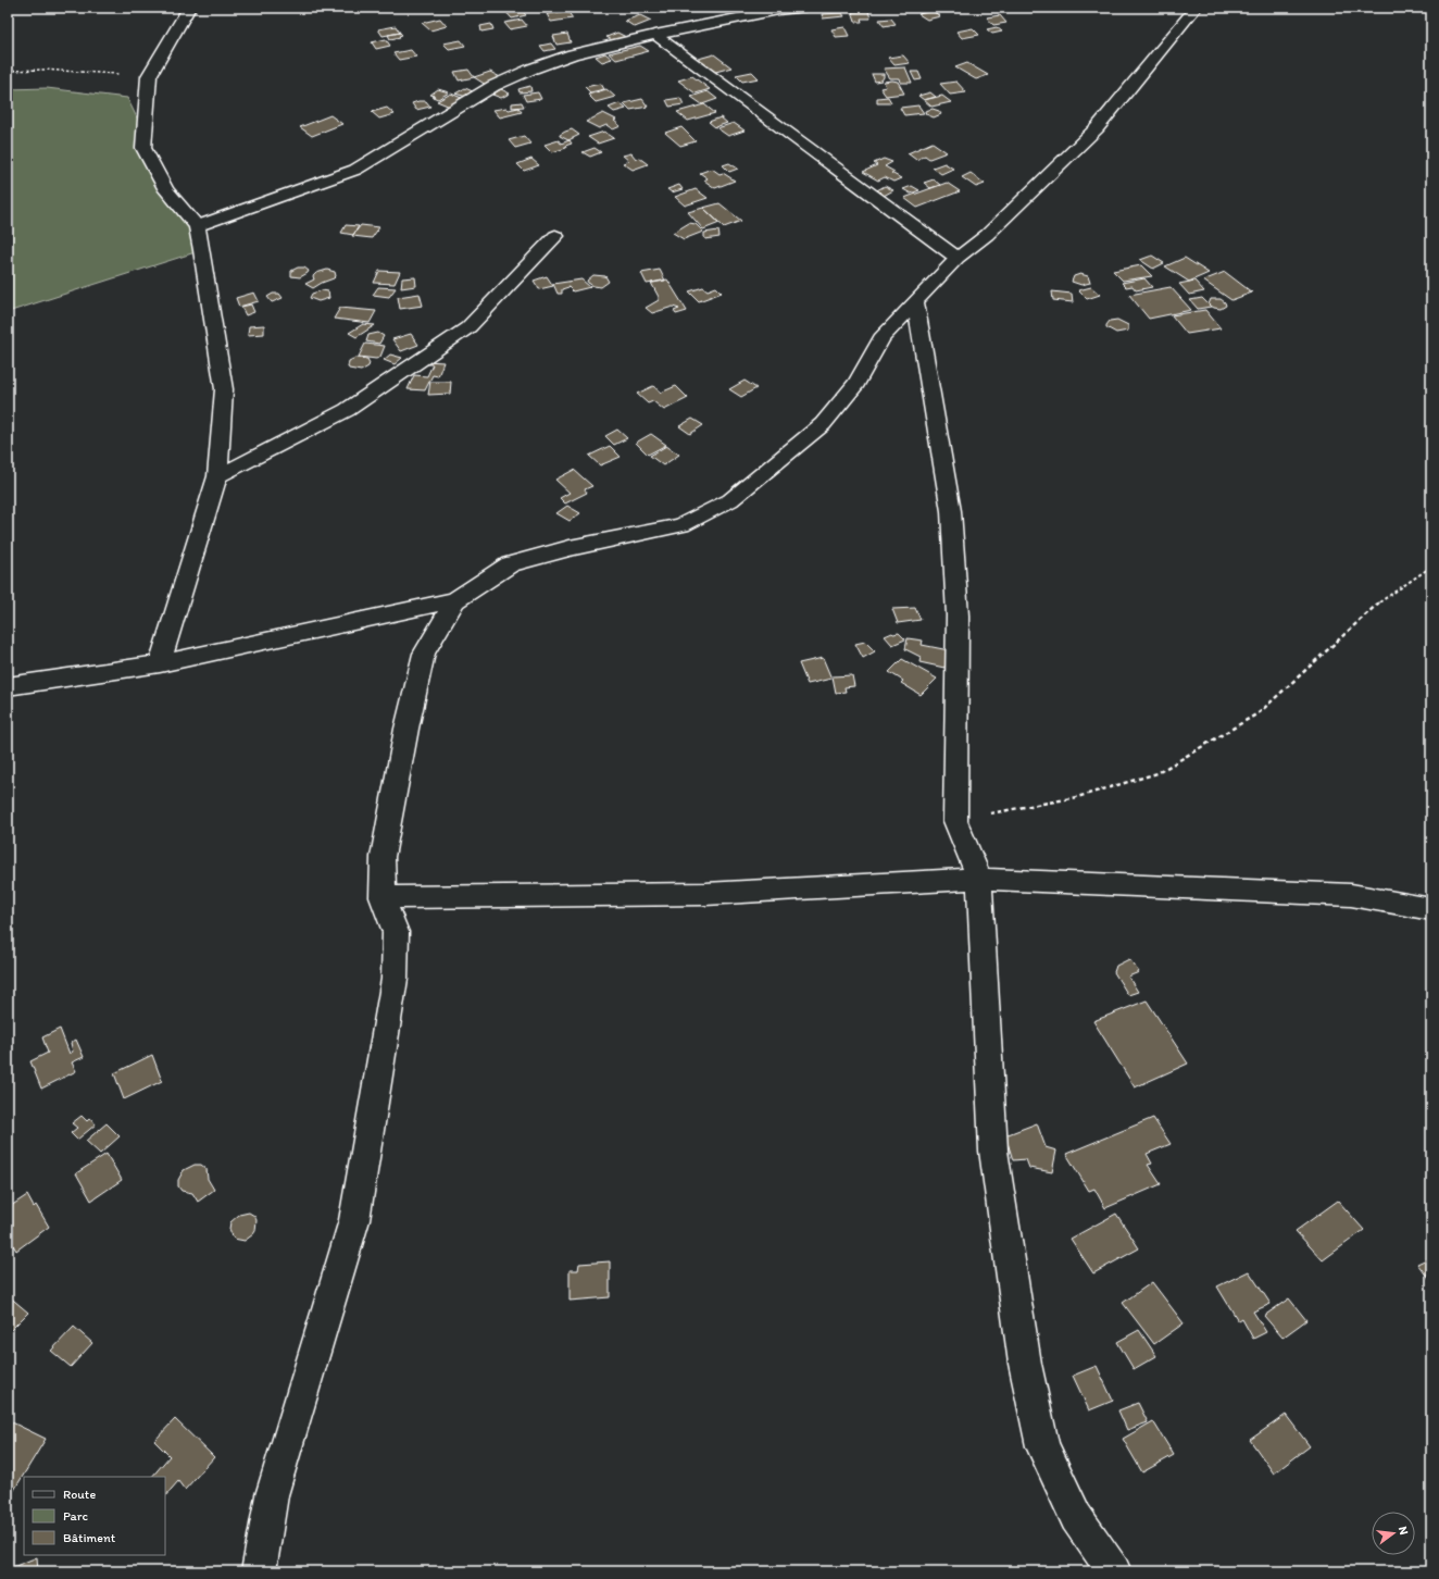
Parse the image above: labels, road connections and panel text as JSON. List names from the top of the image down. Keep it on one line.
{"legend":["Route","Parc","Bâtiment"],"north":"right"}
